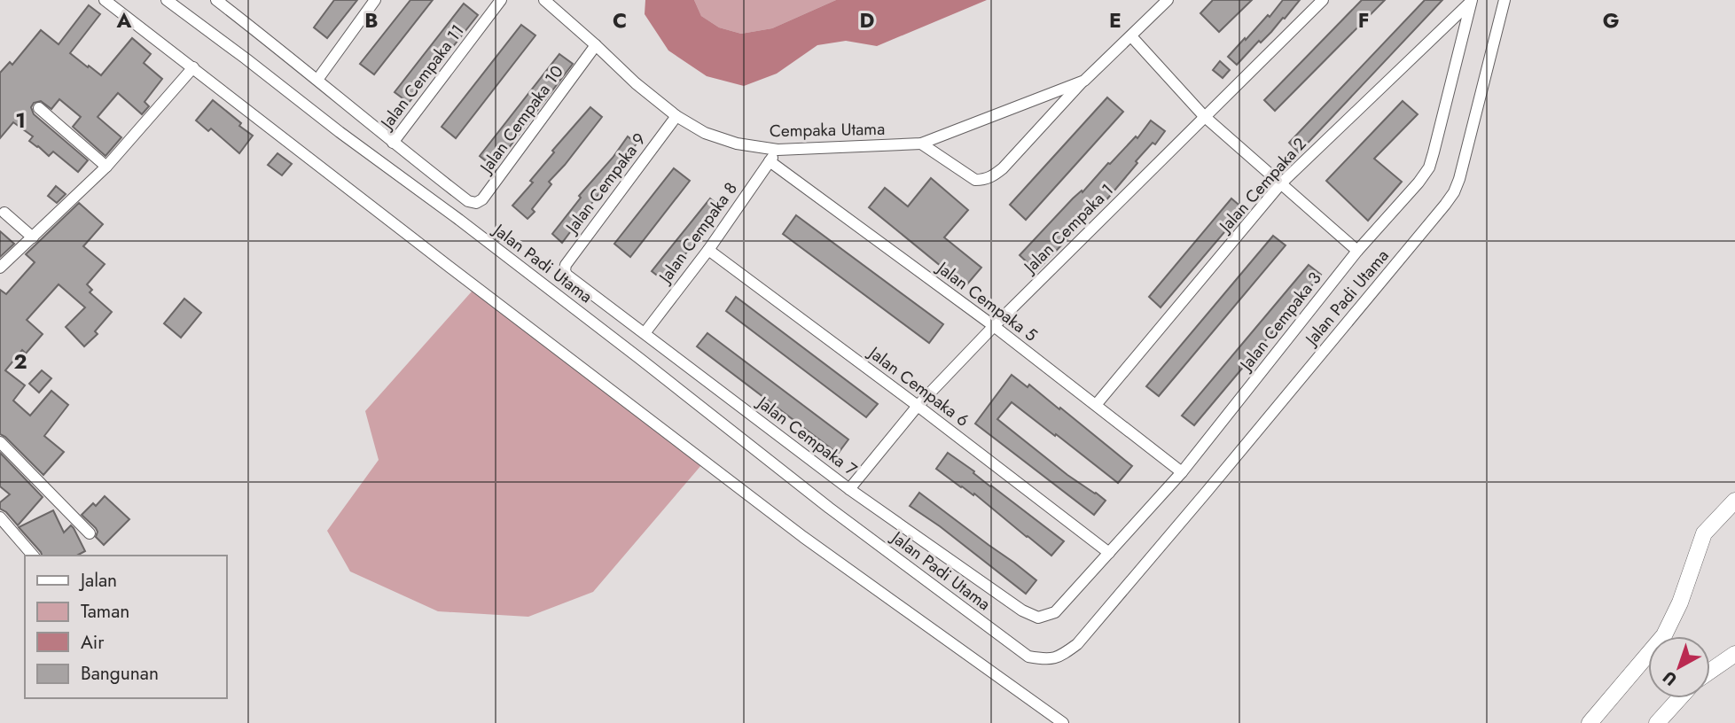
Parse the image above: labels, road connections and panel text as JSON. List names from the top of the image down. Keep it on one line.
{"streets":{"street":["Jalan Cempaka 11","Jalan Cempaka 10","Cempaka Utama","Jalan Cempaka 9","Jalan Cempaka 2","Jalan Cempaka 1","Jalan Cempaka 8","Jalan Padi Utama","Jalan Cempaka 5","Jalan Cempaka 3","Jalan Cempaka 6","Jalan Cempaka 7"]},"crossings":[["Jalan Cempaka 11","Jalan Cempaka 10"],["Jalan Cempaka 10","Cempaka Utama"],["Cempaka Utama","Jalan Cempaka 9"],["Cempaka Utama","Jalan Cempaka 8"],["Jalan Cempaka 9","Jalan Cempaka 7"],["Jalan Cempaka 2","Jalan Cempaka 5"],["Jalan Cempaka 2","Jalan Cempaka 3"],["Jalan Cempaka 1","Jalan Cempaka 5"],["Jalan Cempaka 1","Jalan Cempaka 6"],["Jalan Cempaka 1","Jalan Cempaka 7"],["Jalan Cempaka 8","Jalan Cempaka 5"],["Jalan Cempaka 8","Jalan Cempaka 6"],["Jalan Cempaka 8","Jalan Cempaka 7"],["Jalan Cempaka 5","Jalan Cempaka 3"],["Jalan Cempaka 3","Jalan Cempaka 6"],["Jalan Cempaka 3","Jalan Cempaka 7"]],"legend":["Jalan","Taman","Air","Bangunan"],"north":"bottom left","grid":{"columns":["A","B","C","D","E","F","G"],"rows":["1","2"]}}
